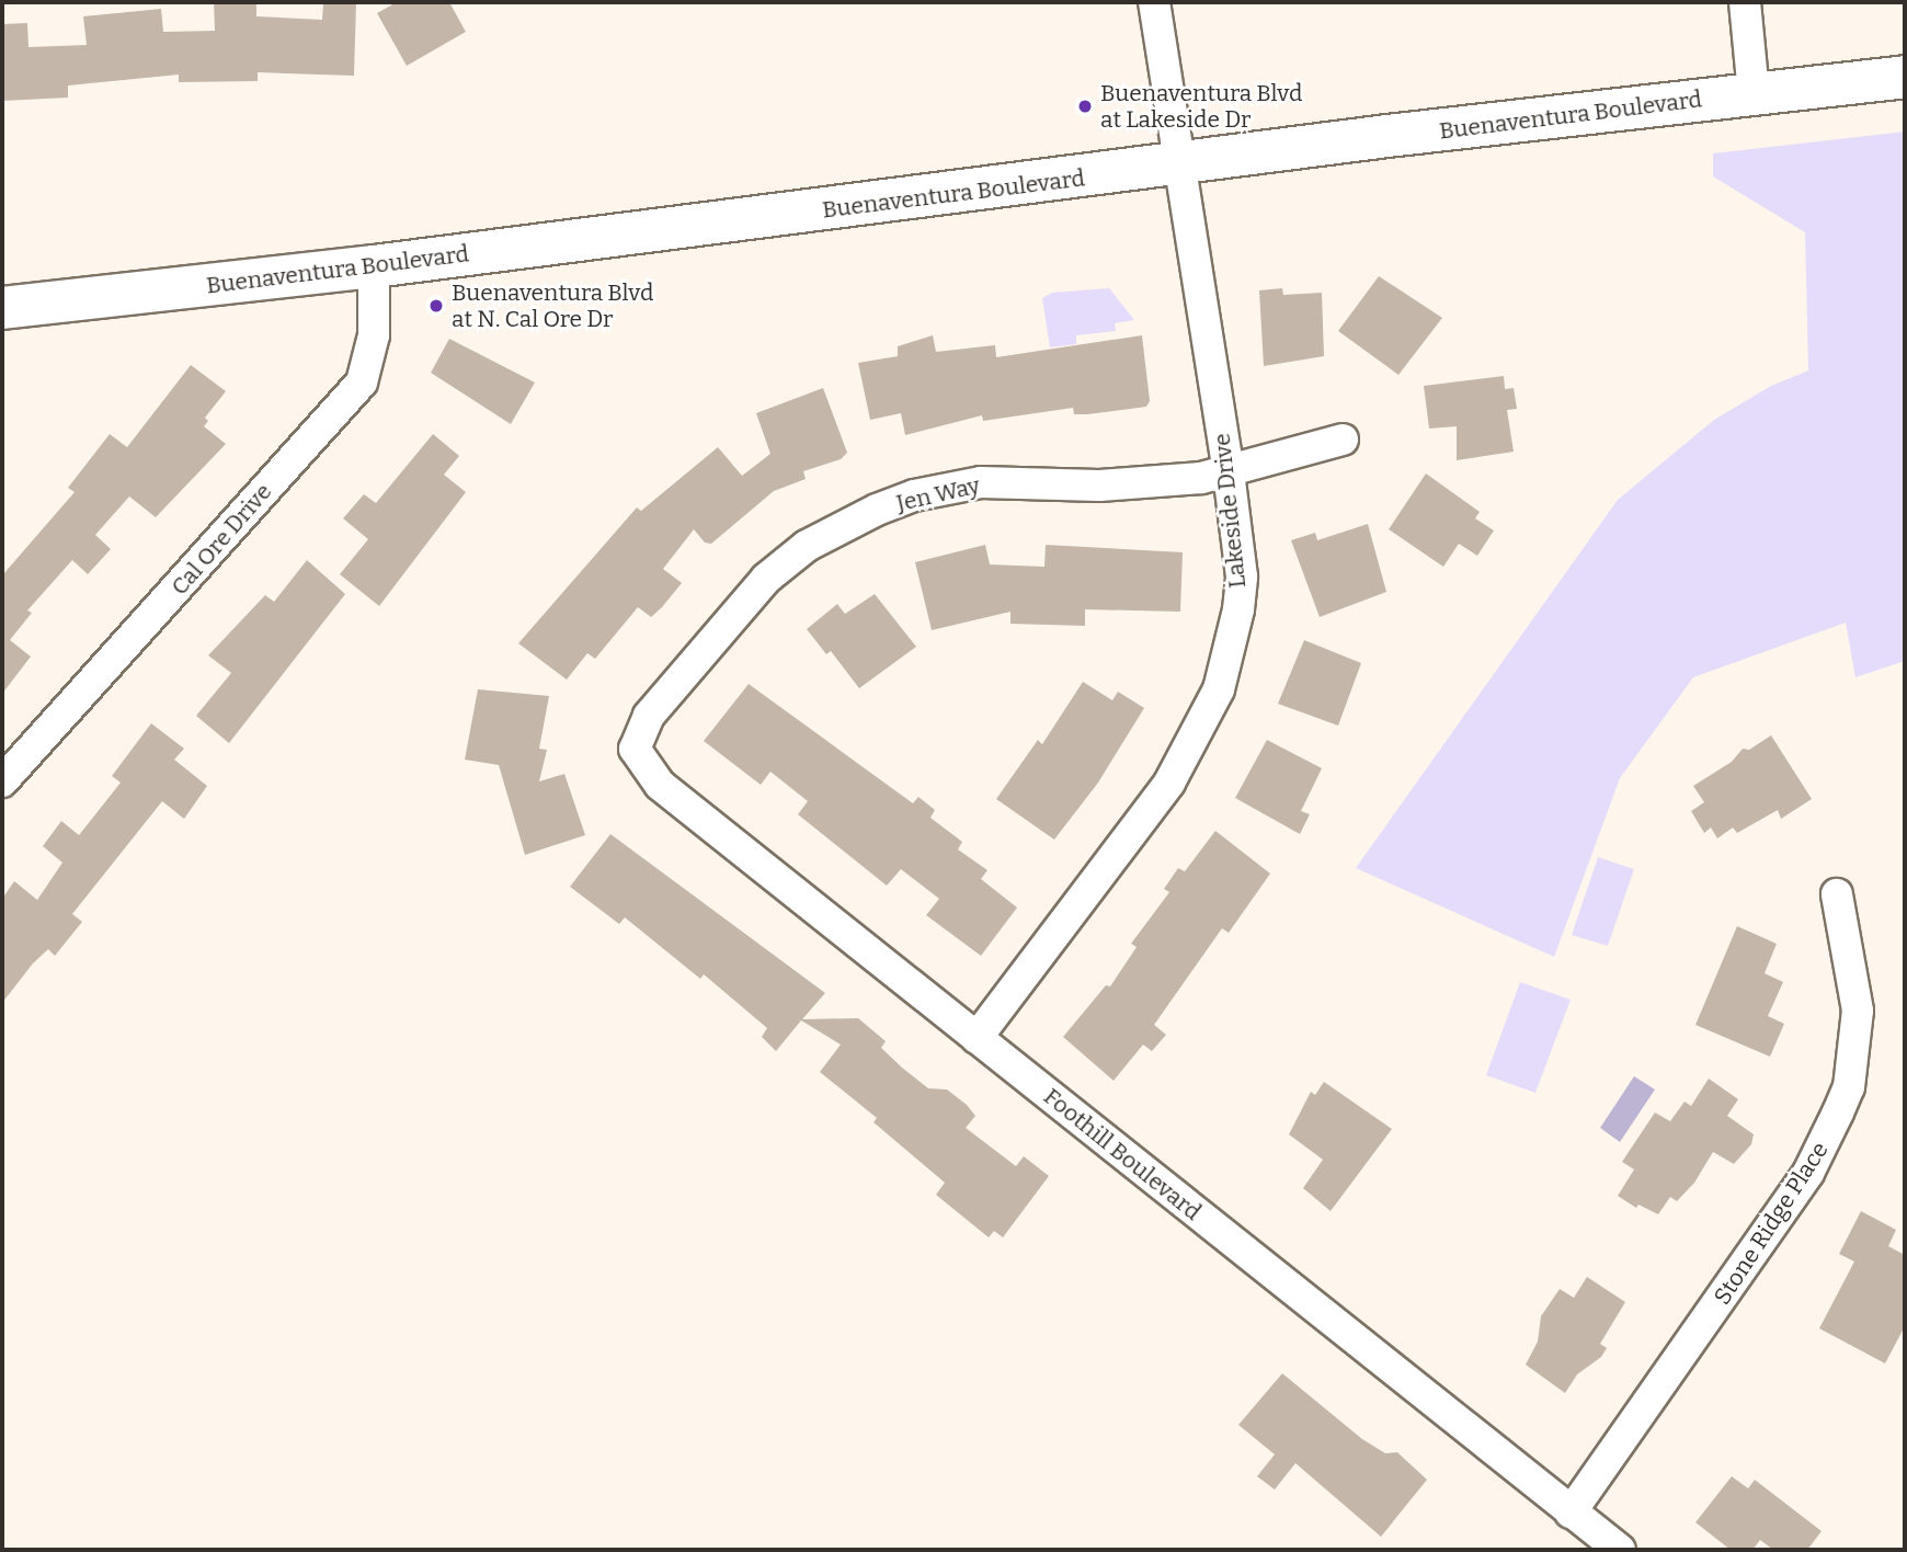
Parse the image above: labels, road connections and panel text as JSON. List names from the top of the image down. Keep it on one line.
{"streets":{"main road":["Buenaventura Boulevard"],"street":["Jen Way","Lakeside Drive","Cal Ore Drive","Foothill Boulevard","Stone Ridge Place"]},"crossings":[["Buenaventura Boulevard","Lakeside Drive"],["Buenaventura Boulevard","Cal Ore Drive"],["Jen Way","Lakeside Drive"],["Jen Way","Foothill Boulevard"],["Lakeside Drive","Foothill Boulevard"],["Foothill Boulevard","Stone Ridge Place"]],"places":["Buenaventura Blvd at Lakeside Dr","Buenaventura Blvd at N. Cal Ore Dr"]}
